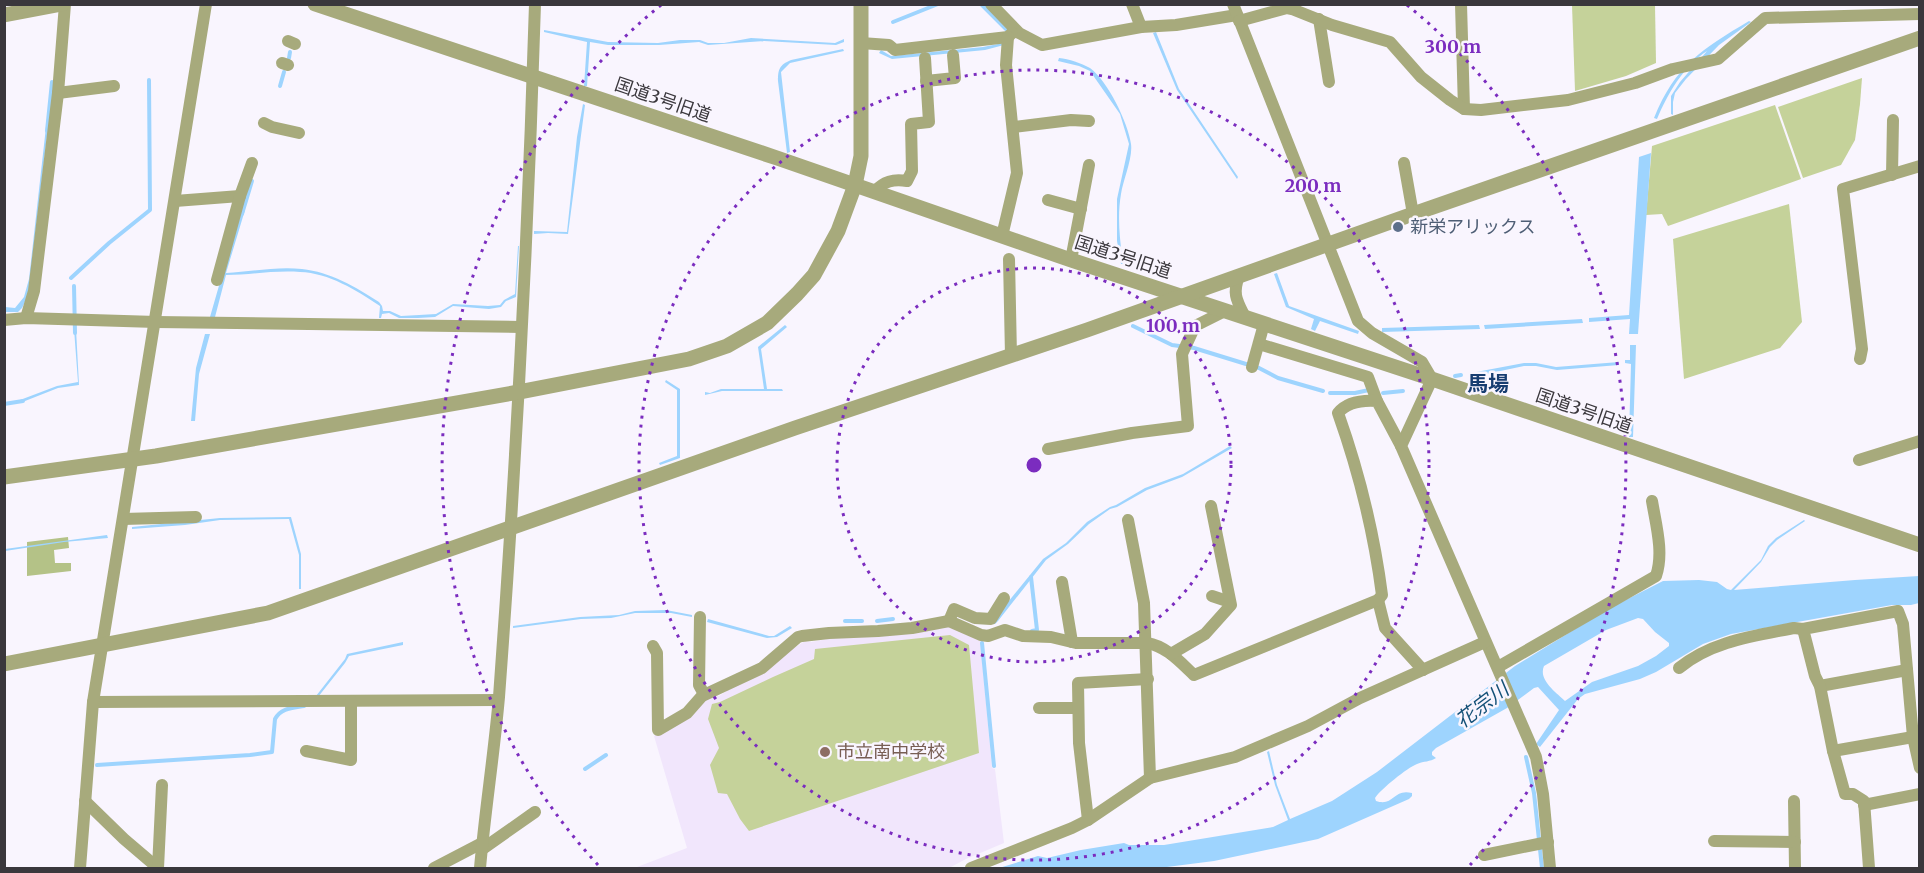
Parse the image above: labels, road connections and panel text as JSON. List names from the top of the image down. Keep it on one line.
{"streets":{"street":["国道3号旧道"]},"districts":["馬場"],"water":["花宗川"],"places":["新栄アリックス","市立南中学校"],"rings":["300 m","200 m","100 m"]}
